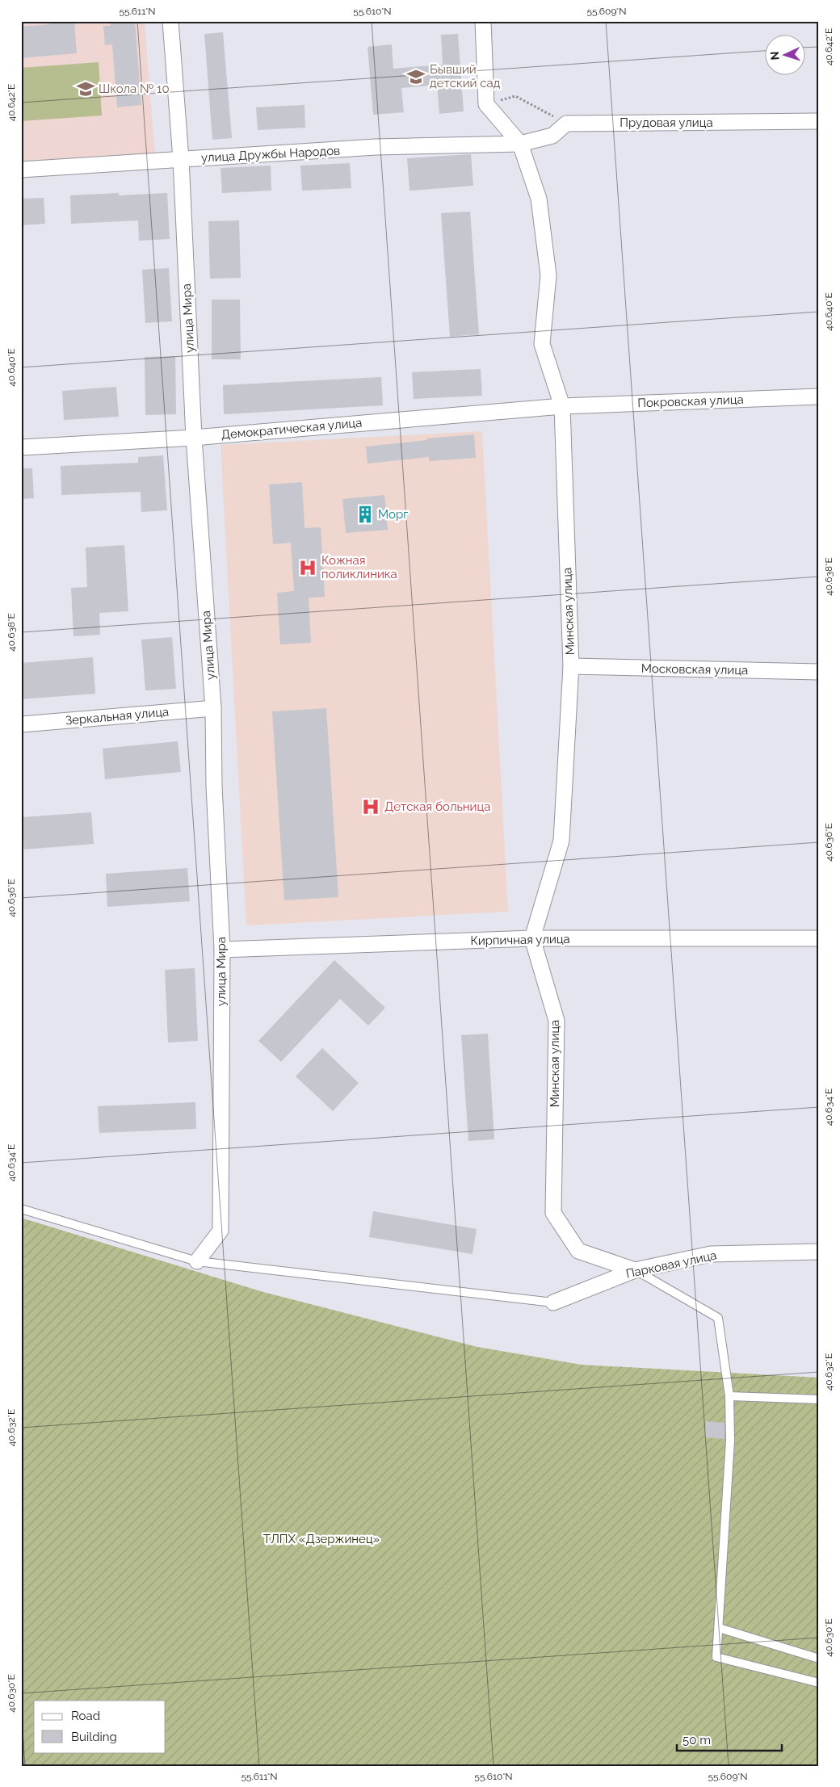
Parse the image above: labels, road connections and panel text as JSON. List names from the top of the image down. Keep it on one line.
{"streets":{"street":["Прудовая улица","улица Дружбы Народов","улица Мира","Покровская улица","Демократическая улица","Минская улица","Московская улица","Зеркальная улица","Кирпичная улица","Парковая улица"]},"crossings":[["улица Дружбы Народов","улица Мира"],["улица Дружбы Народов","Минская улица"],["улица Мира","Демократическая улица"],["улица Мира","Зеркальная улица"],["улица Мира","Кирпичная улица"],["Покровская улица","Демократическая улица"],["Покровская улица","Минская улица"],["Демократическая улица","Минская улица"],["Минская улица","Московская улица"],["Минская улица","Кирпичная улица"],["Минская улица","Парковая улица"]],"parks":["ТЛПХ «Дзержинец»"],"places":{"school or university":["Бывший детский сад","Школа № 10"],"building":["Морг"],"hospital":["Кожная поликлиника","Детская больница"]},"legend":["Road","Building"],"scale_bar":"50 m","north":"left","coordinates":["55.611°N","55.610°N","55.609°N","40.642°E","40.640°E","40.638°E","40.636°E","40.634°E","40.632°E","40.630°E"]}
